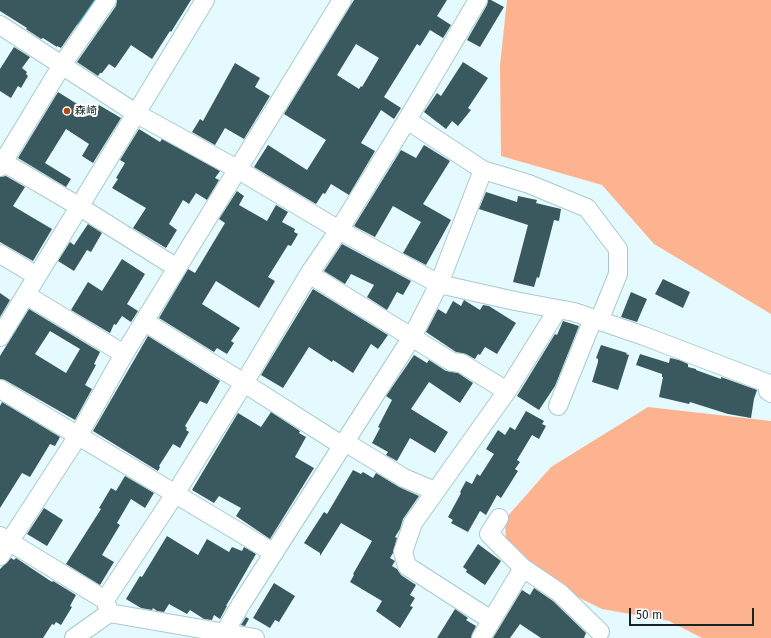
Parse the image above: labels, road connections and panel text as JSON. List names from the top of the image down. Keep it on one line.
{"places":["森崎"],"scale_bar":"50 m"}
